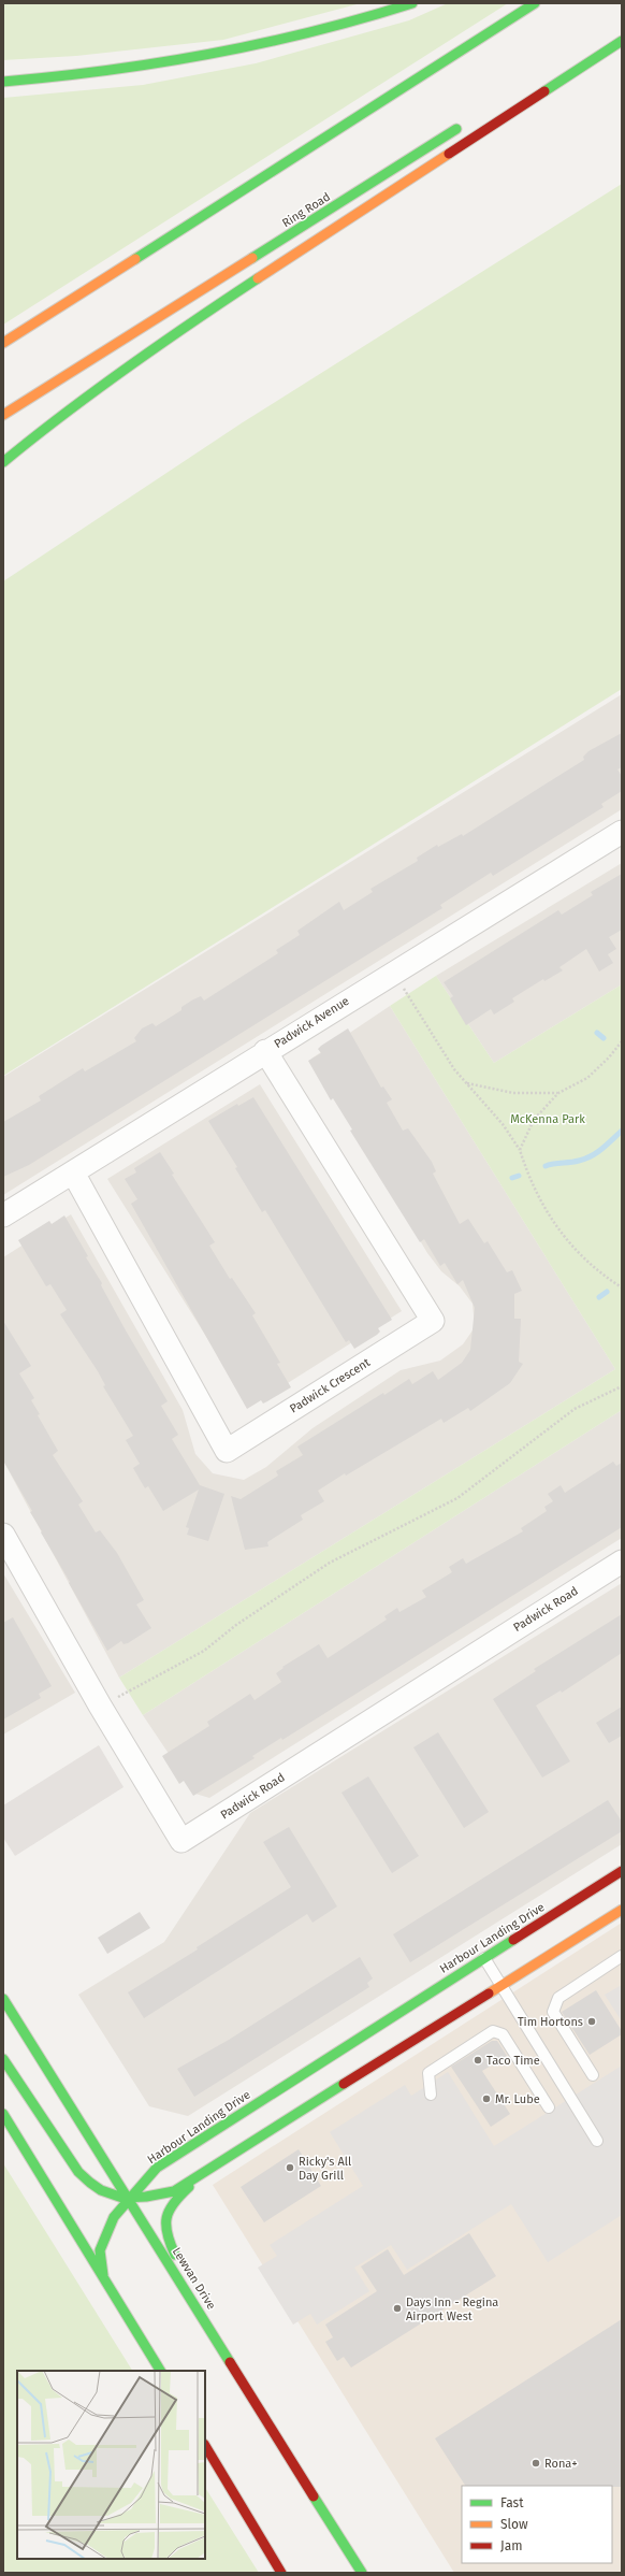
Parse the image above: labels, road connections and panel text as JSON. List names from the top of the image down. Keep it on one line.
{"streets":{"main road":["Ring Road","Harbour Landing Drive","Lewvan Drive"],"street":["Padwick Avenue","Padwick Crescent","Padwick Road"]},"crossings":[["Padwick Avenue","Padwick Crescent"],["Harbour Landing Drive","Lewvan Drive"]],"parks":["McKenna Park"],"places":["Tim Hortons","Taco Time","Mr. Lube","Ricky's All Day Grill","Days Inn - Regina Airport West","Rona+"],"legend":["Fast","Slow","Jam"]}
